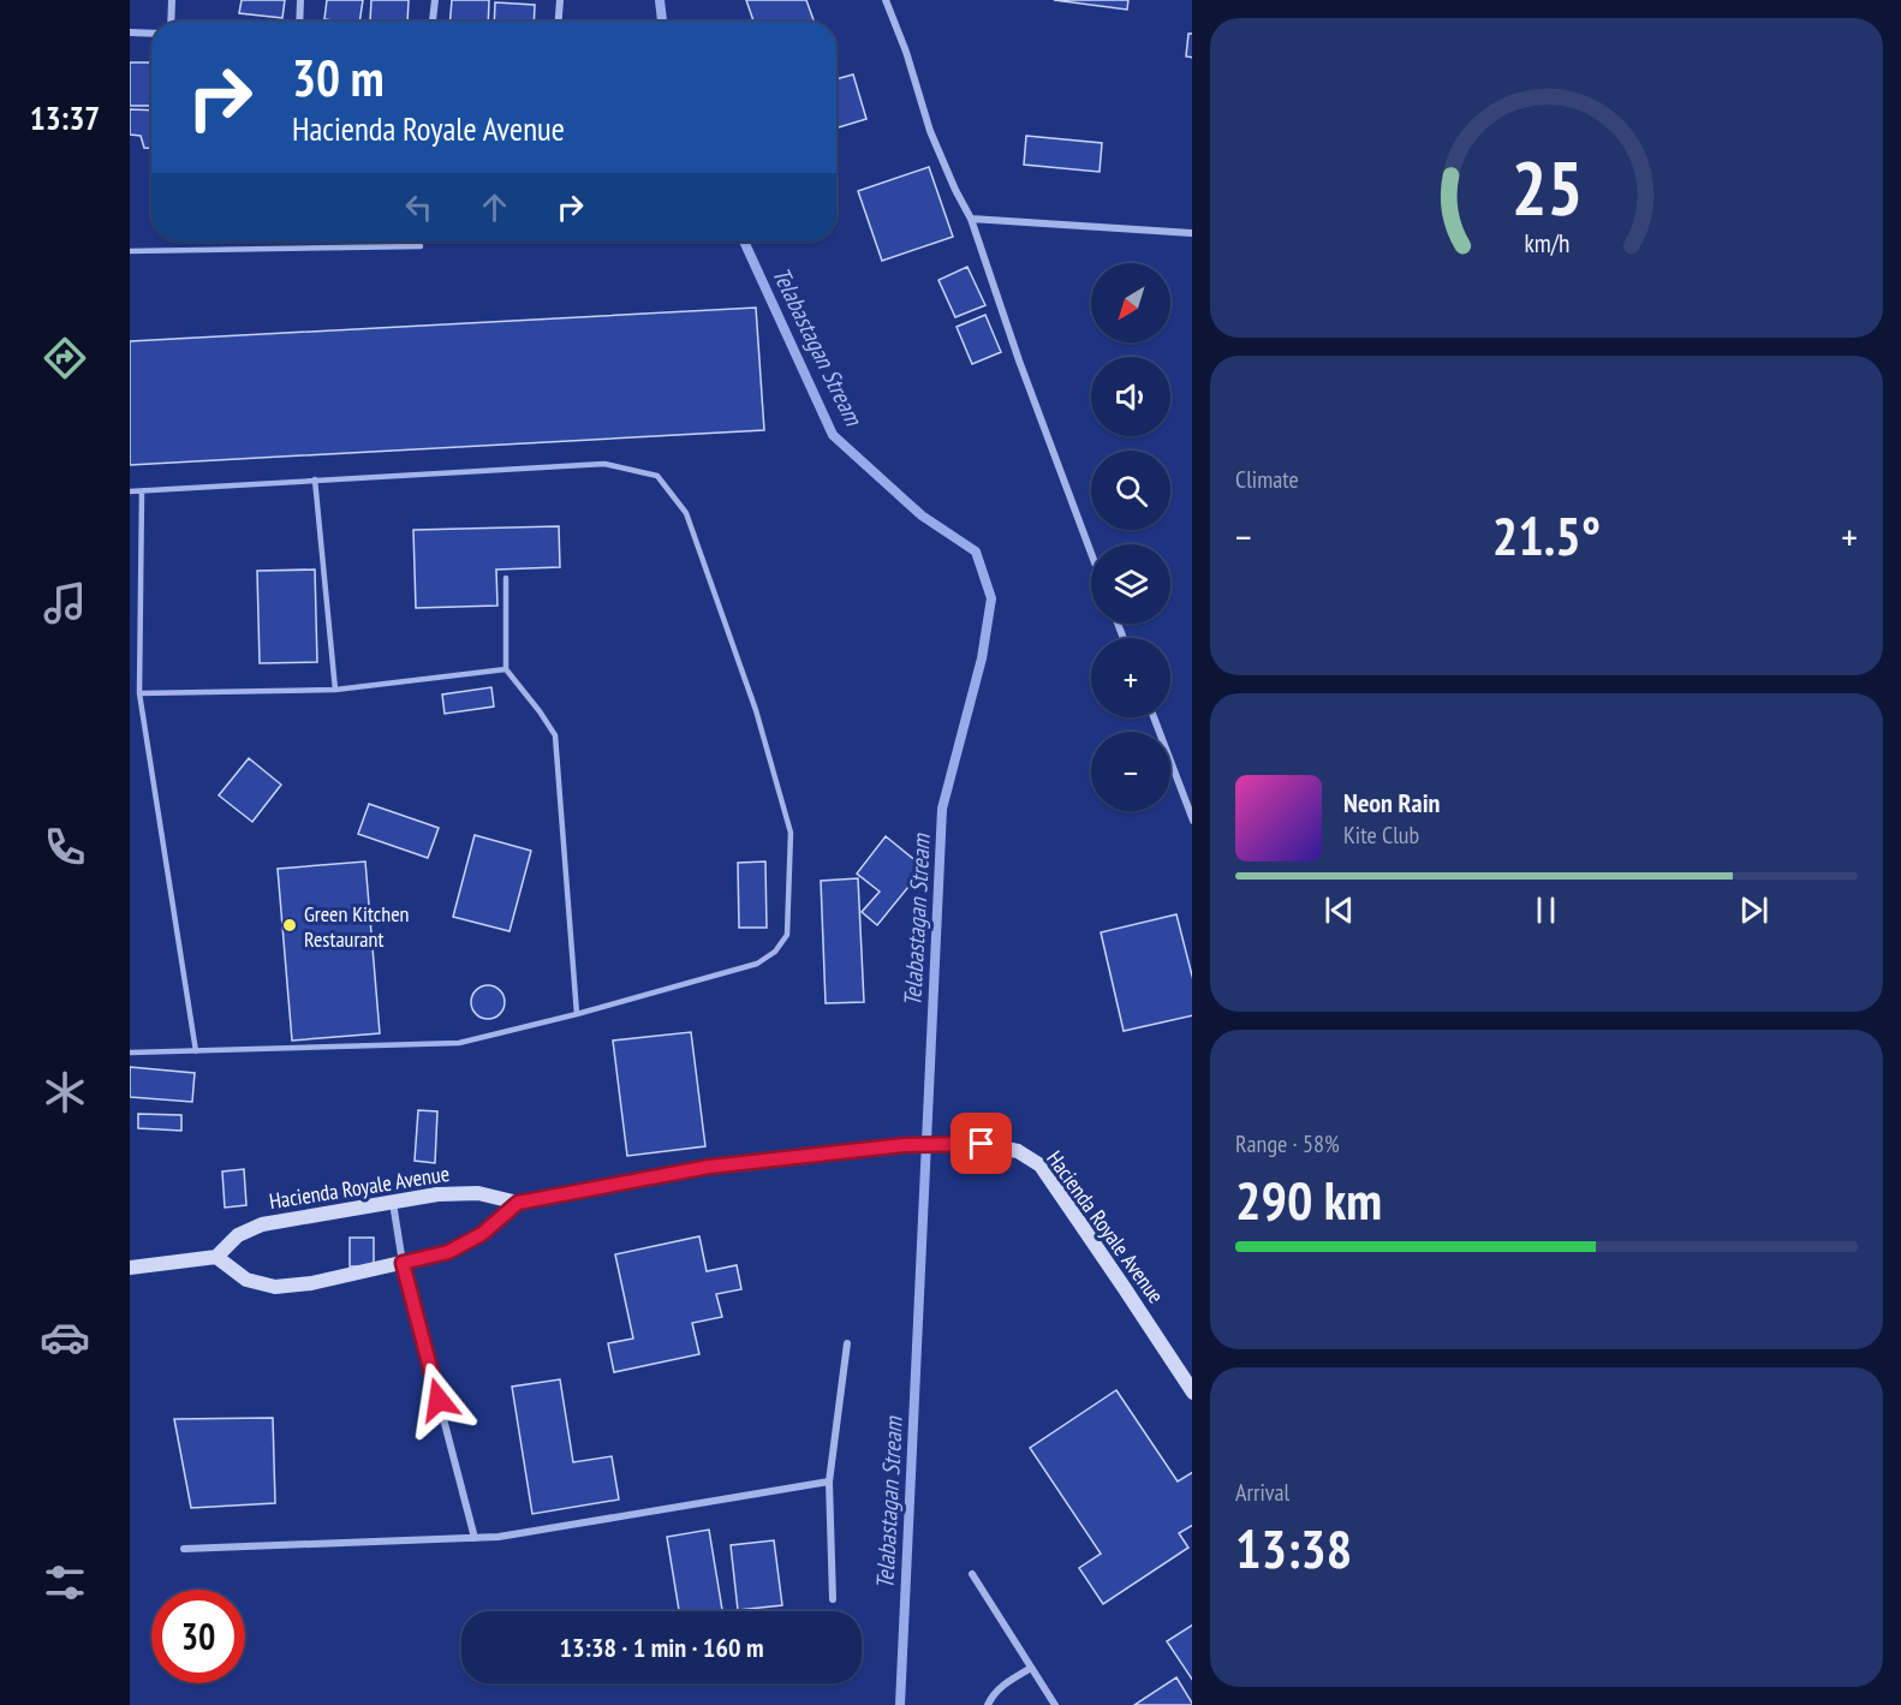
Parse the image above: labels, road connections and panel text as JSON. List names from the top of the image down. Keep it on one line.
{"streets":{"street":["Hacienda Royale Avenue"]},"water":["Telabastagan Stream"],"places":["Green Kitchen Restaurant"],"north":"bottom left","page":{"tabs":"13:37","turn":["30 m","Hacienda Royale Avenue"],"map_buttons":["+","−"],"tile":["Climate",["Range · 58%","290 km"],["Arrival","13:38"]],"heat":["−","21.5°","+"],"song":["Neon Rain","Kite Club"],"limit":"30","trip":"13:38 · 1 min · 160 m","gauge":["25","km/h"]}}
